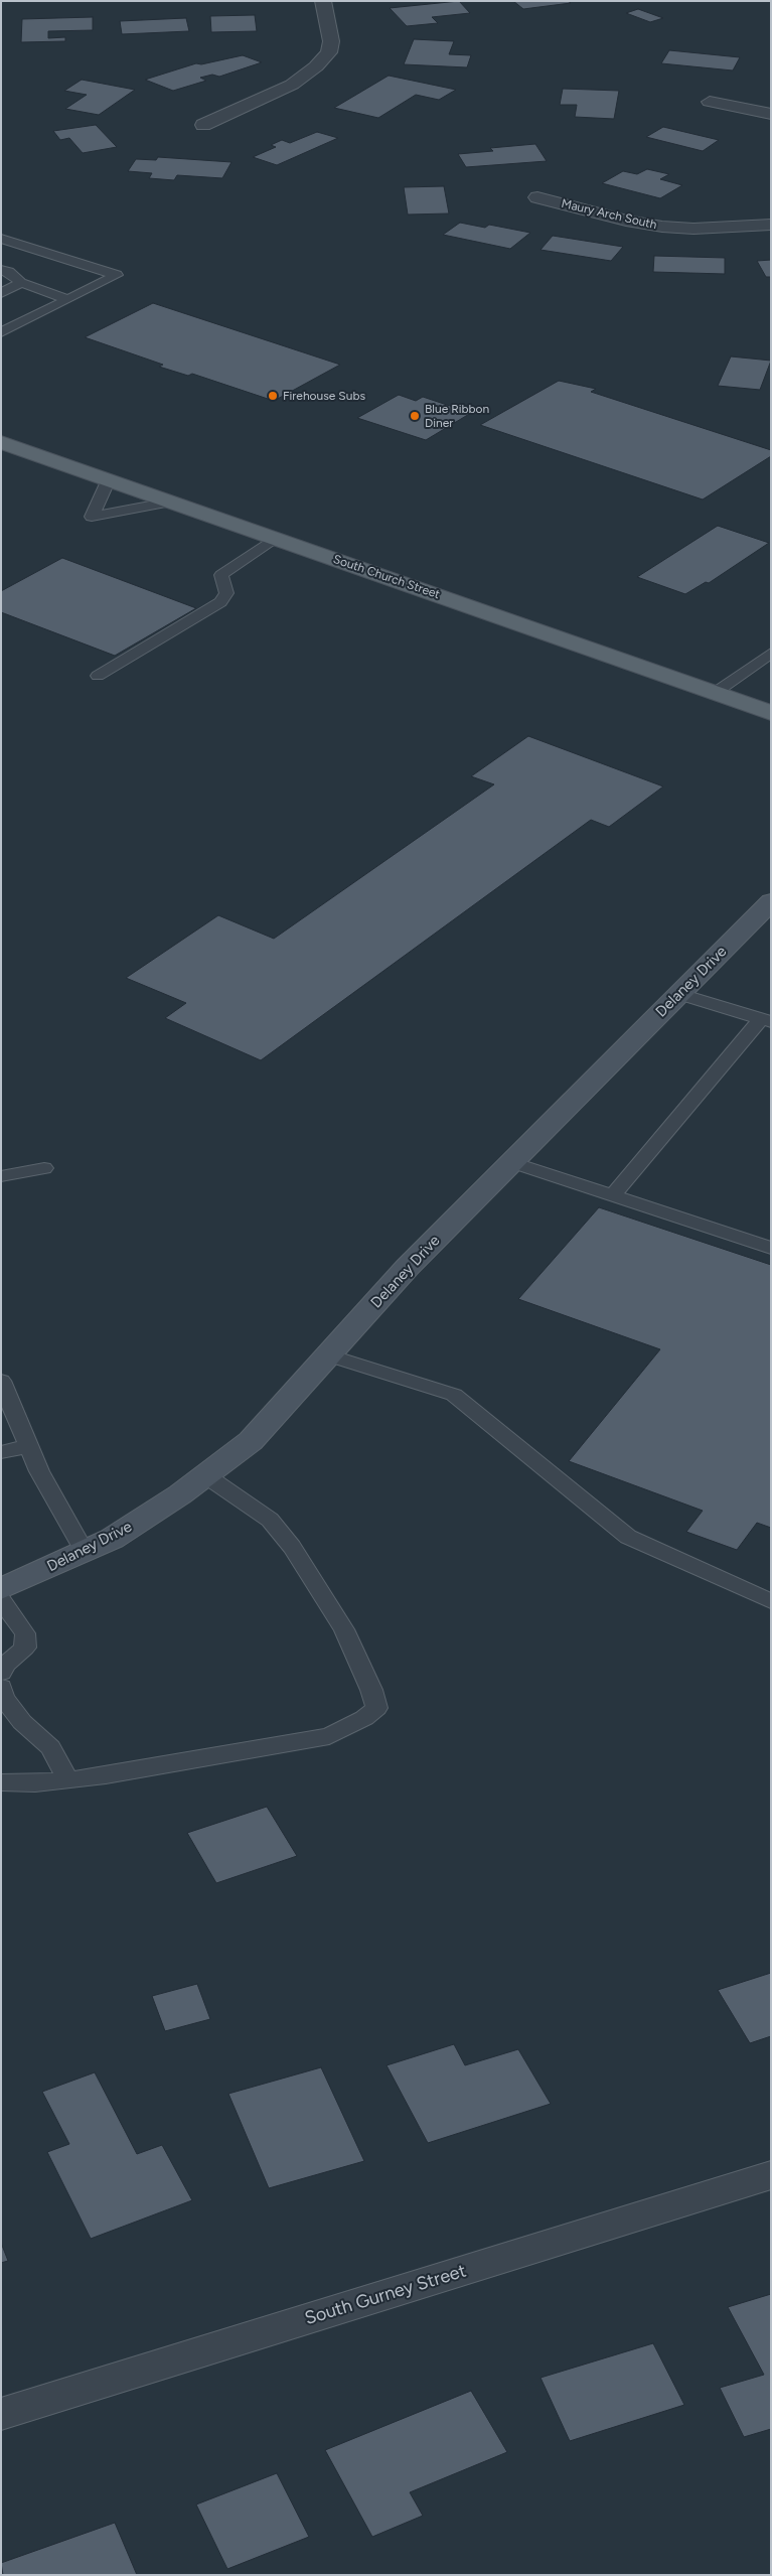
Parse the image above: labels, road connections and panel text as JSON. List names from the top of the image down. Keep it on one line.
{"streets":{"main road":["South Church Street"],"street":["Maury Arch South","Delaney Drive","South Gurney Street"]},"places":["Firehouse Subs","Blue Ribbon Diner"]}
